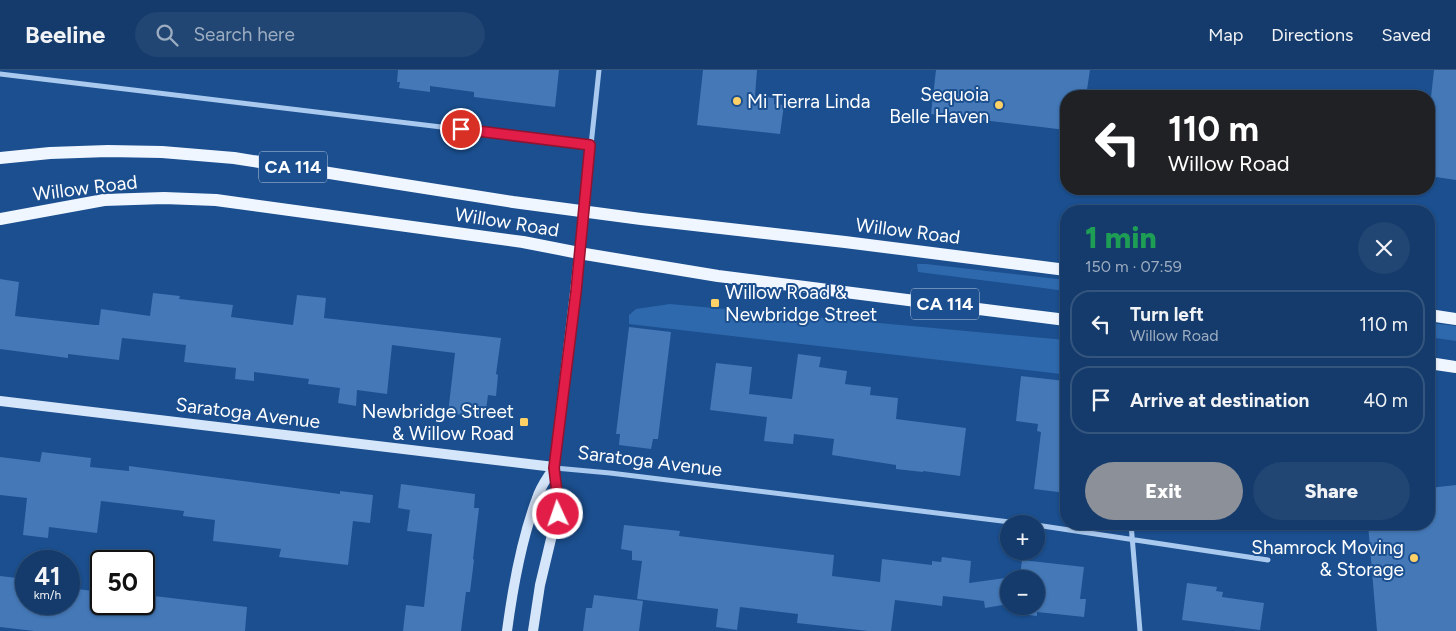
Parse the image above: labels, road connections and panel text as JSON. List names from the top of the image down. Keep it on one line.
{"streets":{"main road":["CA 114","Willow Road","Saratoga Avenue"]},"places":{"other":["Mi Tierra Linda","Sequoia Belle Haven","Shamrock Moving & Storage"],"transit":["Willow Road & Newbridge Street","Newbridge Street & Willow Road"]},"page":{"header":"Beeline","search":"Search here","nav":["Map","Directions","Saved"],"turn":["110 m","Willow Road"],"heading":["1 min","150 m · 07:59"],"list":[{"name":"Turn left","note":"Willow Road","value":"110 m"},{"name":"Arrive at destination","value":"40 m"}],"buttons":["Exit","Share"],"map_buttons":["+","−"],"speed":"41 km/h","limit":"50"}}
